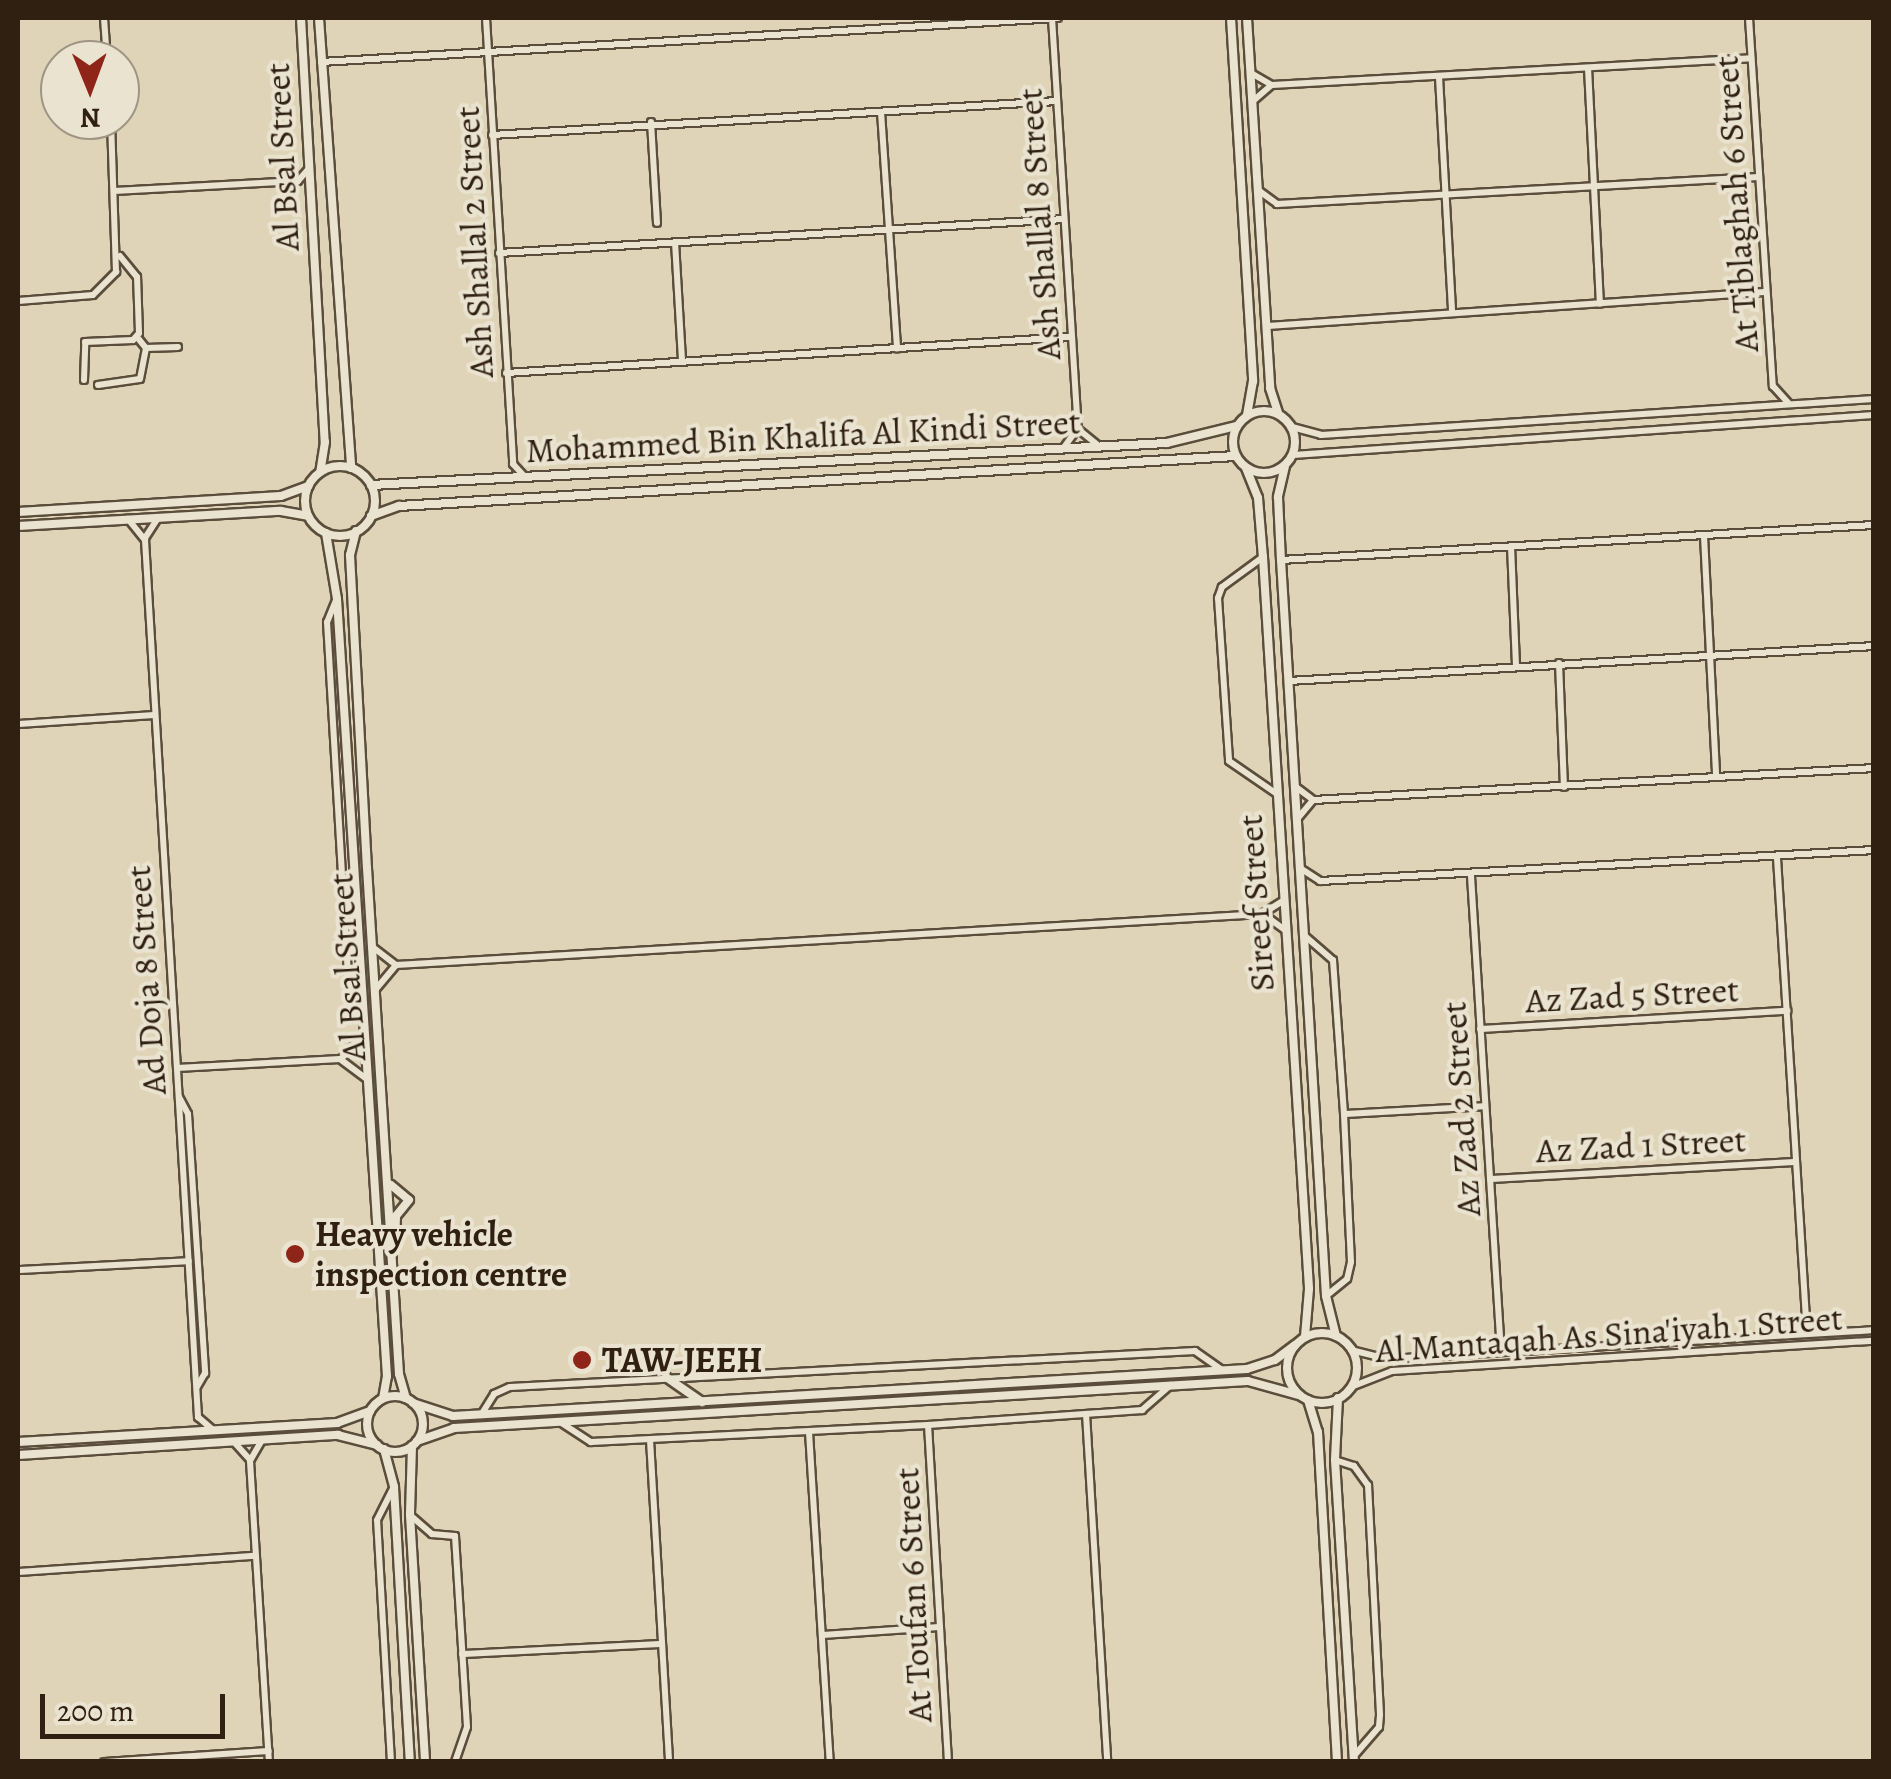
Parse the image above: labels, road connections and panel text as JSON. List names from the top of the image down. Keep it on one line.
{"streets":{"main road":["Al Bsal Street","Mohammed Bin Khalifa Al Kindi Street","Sireef Street"],"street":["At Tiblaghah 6 Street","Ash Shallal 8 Street","Ash Shallal 2 Street","Ad Doja 8 Street","Az Zad 5 Street","Az Zad 2 Street","Az Zad 1 Street","Al Mantaqah As Sina'iyah 1 Street","At Toufan 6 Street"]},"crossings":[["Al Bsal Street","Mohammed Bin Khalifa Al Kindi Street"],["Mohammed Bin Khalifa Al Kindi Street","Sireef Street"],["Sireef Street","Al Mantaqah As Sina'iyah 1 Street"],["Az Zad 5 Street","Az Zad 2 Street"],["Az Zad 2 Street","Az Zad 1 Street"]],"places":["Heavy vehicle inspection centre","TAW-JEEH"],"scale_bar":"200 m","north":"bottom"}
